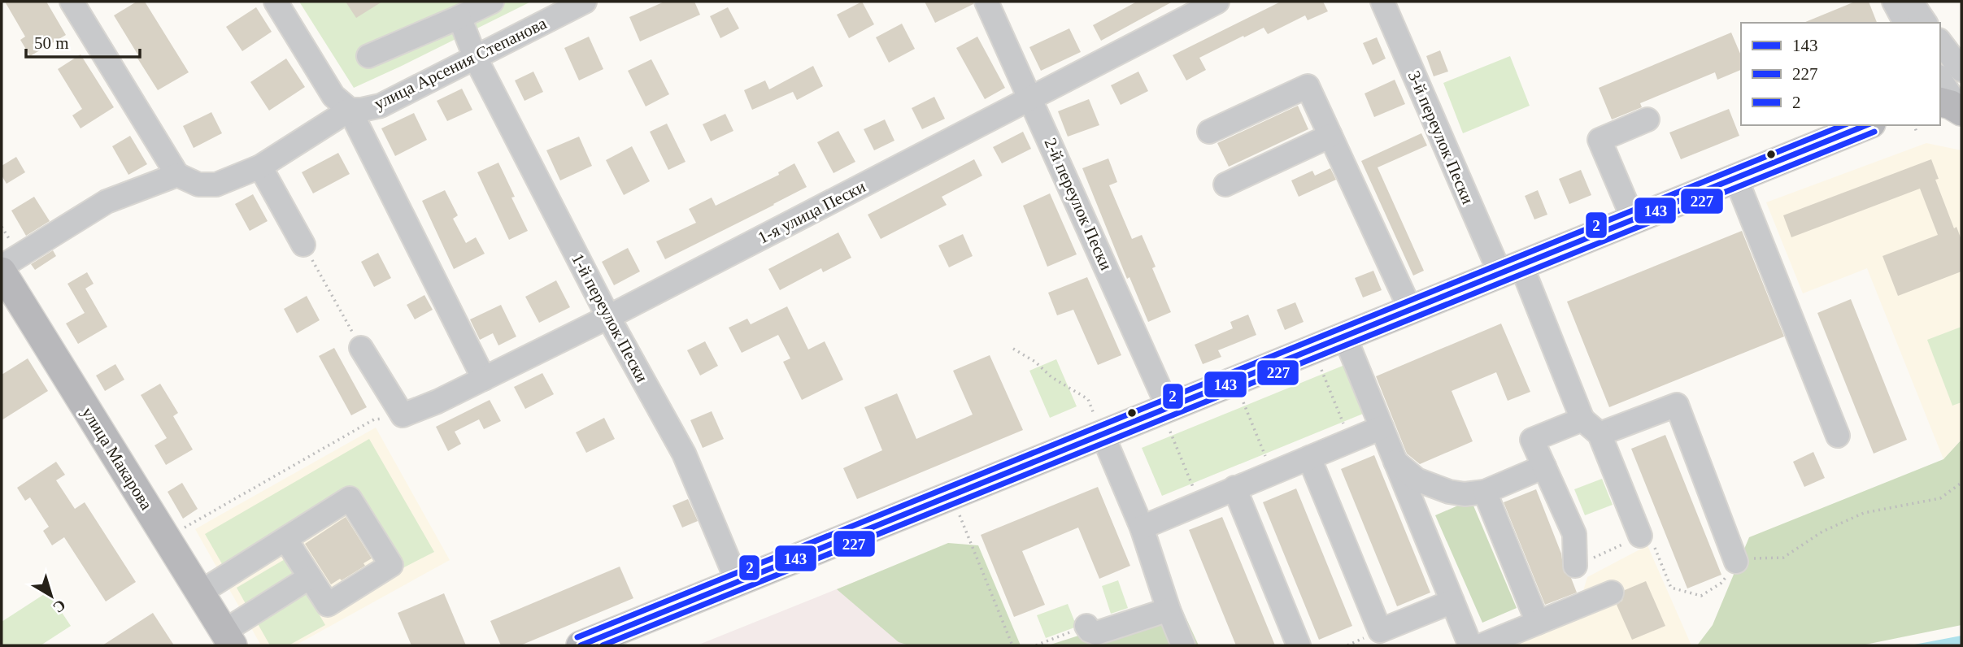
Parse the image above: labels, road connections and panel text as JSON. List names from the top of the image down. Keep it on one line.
{"streets":{"main road":["улица Макарова"],"street":["улица Арсения Степанова","3-й переулок Пески","2-й переулок Пески","1-я улица Пески","1-й переулок Пески"]},"crossings":[["улица Арсения Степанова","1-й переулок Пески"],["2-й переулок Пески","1-я улица Пески"],["1-я улица Пески","1-й переулок Пески"]],"lines":["transit line 143","transit line 2","transit line 227"],"legend":["143","227","2"],"scale_bar":"50 m","north":"bottom right"}
